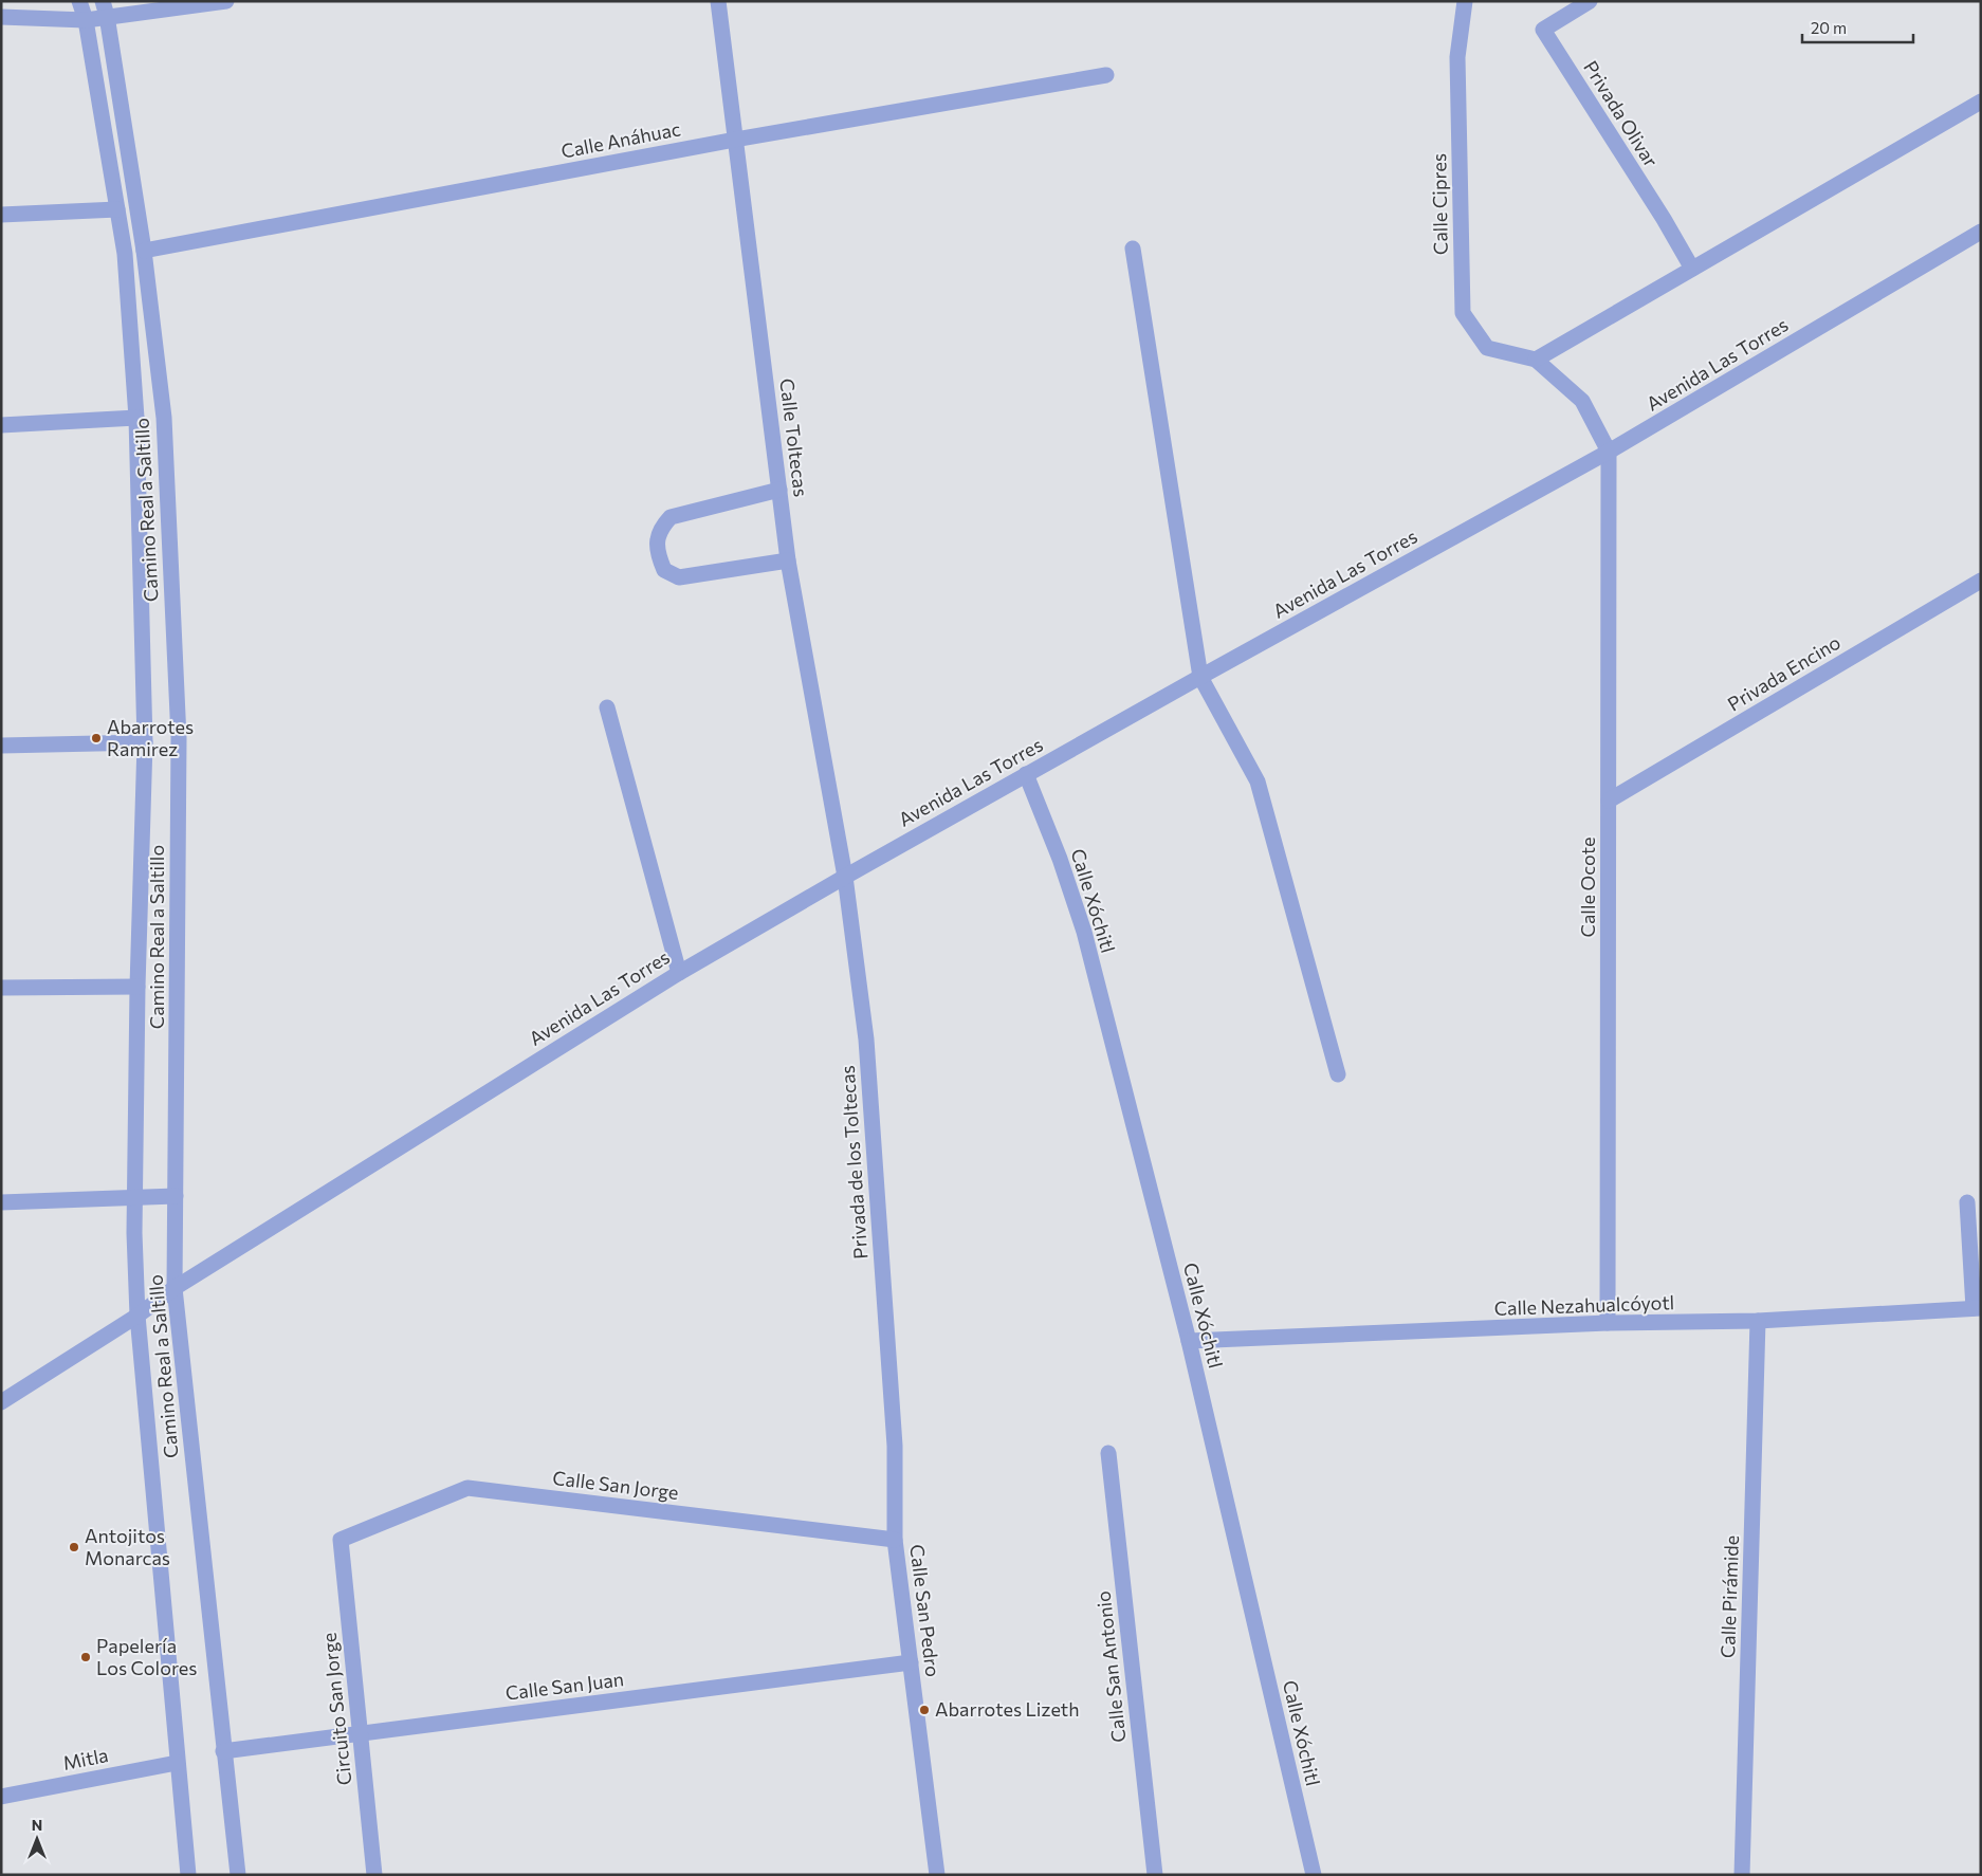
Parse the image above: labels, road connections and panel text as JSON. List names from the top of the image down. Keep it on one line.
{"streets":{"street":["Privada Olivar","Calle Anáhuac","Calle Cipres","Avenida Las Torres","Calle Toltecas","Camino Real a Saltillo","Privada Encino","Calle Ocote","Calle Xóchitl","Privada de los Toltecas","Calle Nezahualcóyotl","Calle San Jorge","Calle Pirámide","Calle San Pedro","Calle San Antonio","Calle San Juan","Circuito San Jorge","Mitla"]},"crossings":[["Calle Anáhuac","Calle Toltecas"],["Calle Anáhuac","Camino Real a Saltillo"],["Avenida Las Torres","Calle Toltecas"],["Avenida Las Torres","Camino Real a Saltillo"],["Avenida Las Torres","Calle Ocote"],["Avenida Las Torres","Calle Xóchitl"],["Avenida Las Torres","Privada de los Toltecas"],["Calle Toltecas","Privada de los Toltecas"],["Camino Real a Saltillo","Calle San Juan"],["Camino Real a Saltillo","Mitla"],["Privada Encino","Calle Ocote"],["Calle Ocote","Calle Nezahualcóyotl"],["Calle Xóchitl","Calle Nezahualcóyotl"],["Privada de los Toltecas","Calle San Pedro"],["Calle Nezahualcóyotl","Calle Pirámide"],["Calle San Jorge","Calle San Pedro"],["Calle San Jorge","Circuito San Jorge"],["Calle San Pedro","Calle San Juan"],["Calle San Juan","Circuito San Jorge"]],"places":["Abarrotes Ramirez","Antojitos Monarcas","Papelería Los Colores","Abarrotes Lizeth"],"scale_bar":"20 m","north":"top"}
